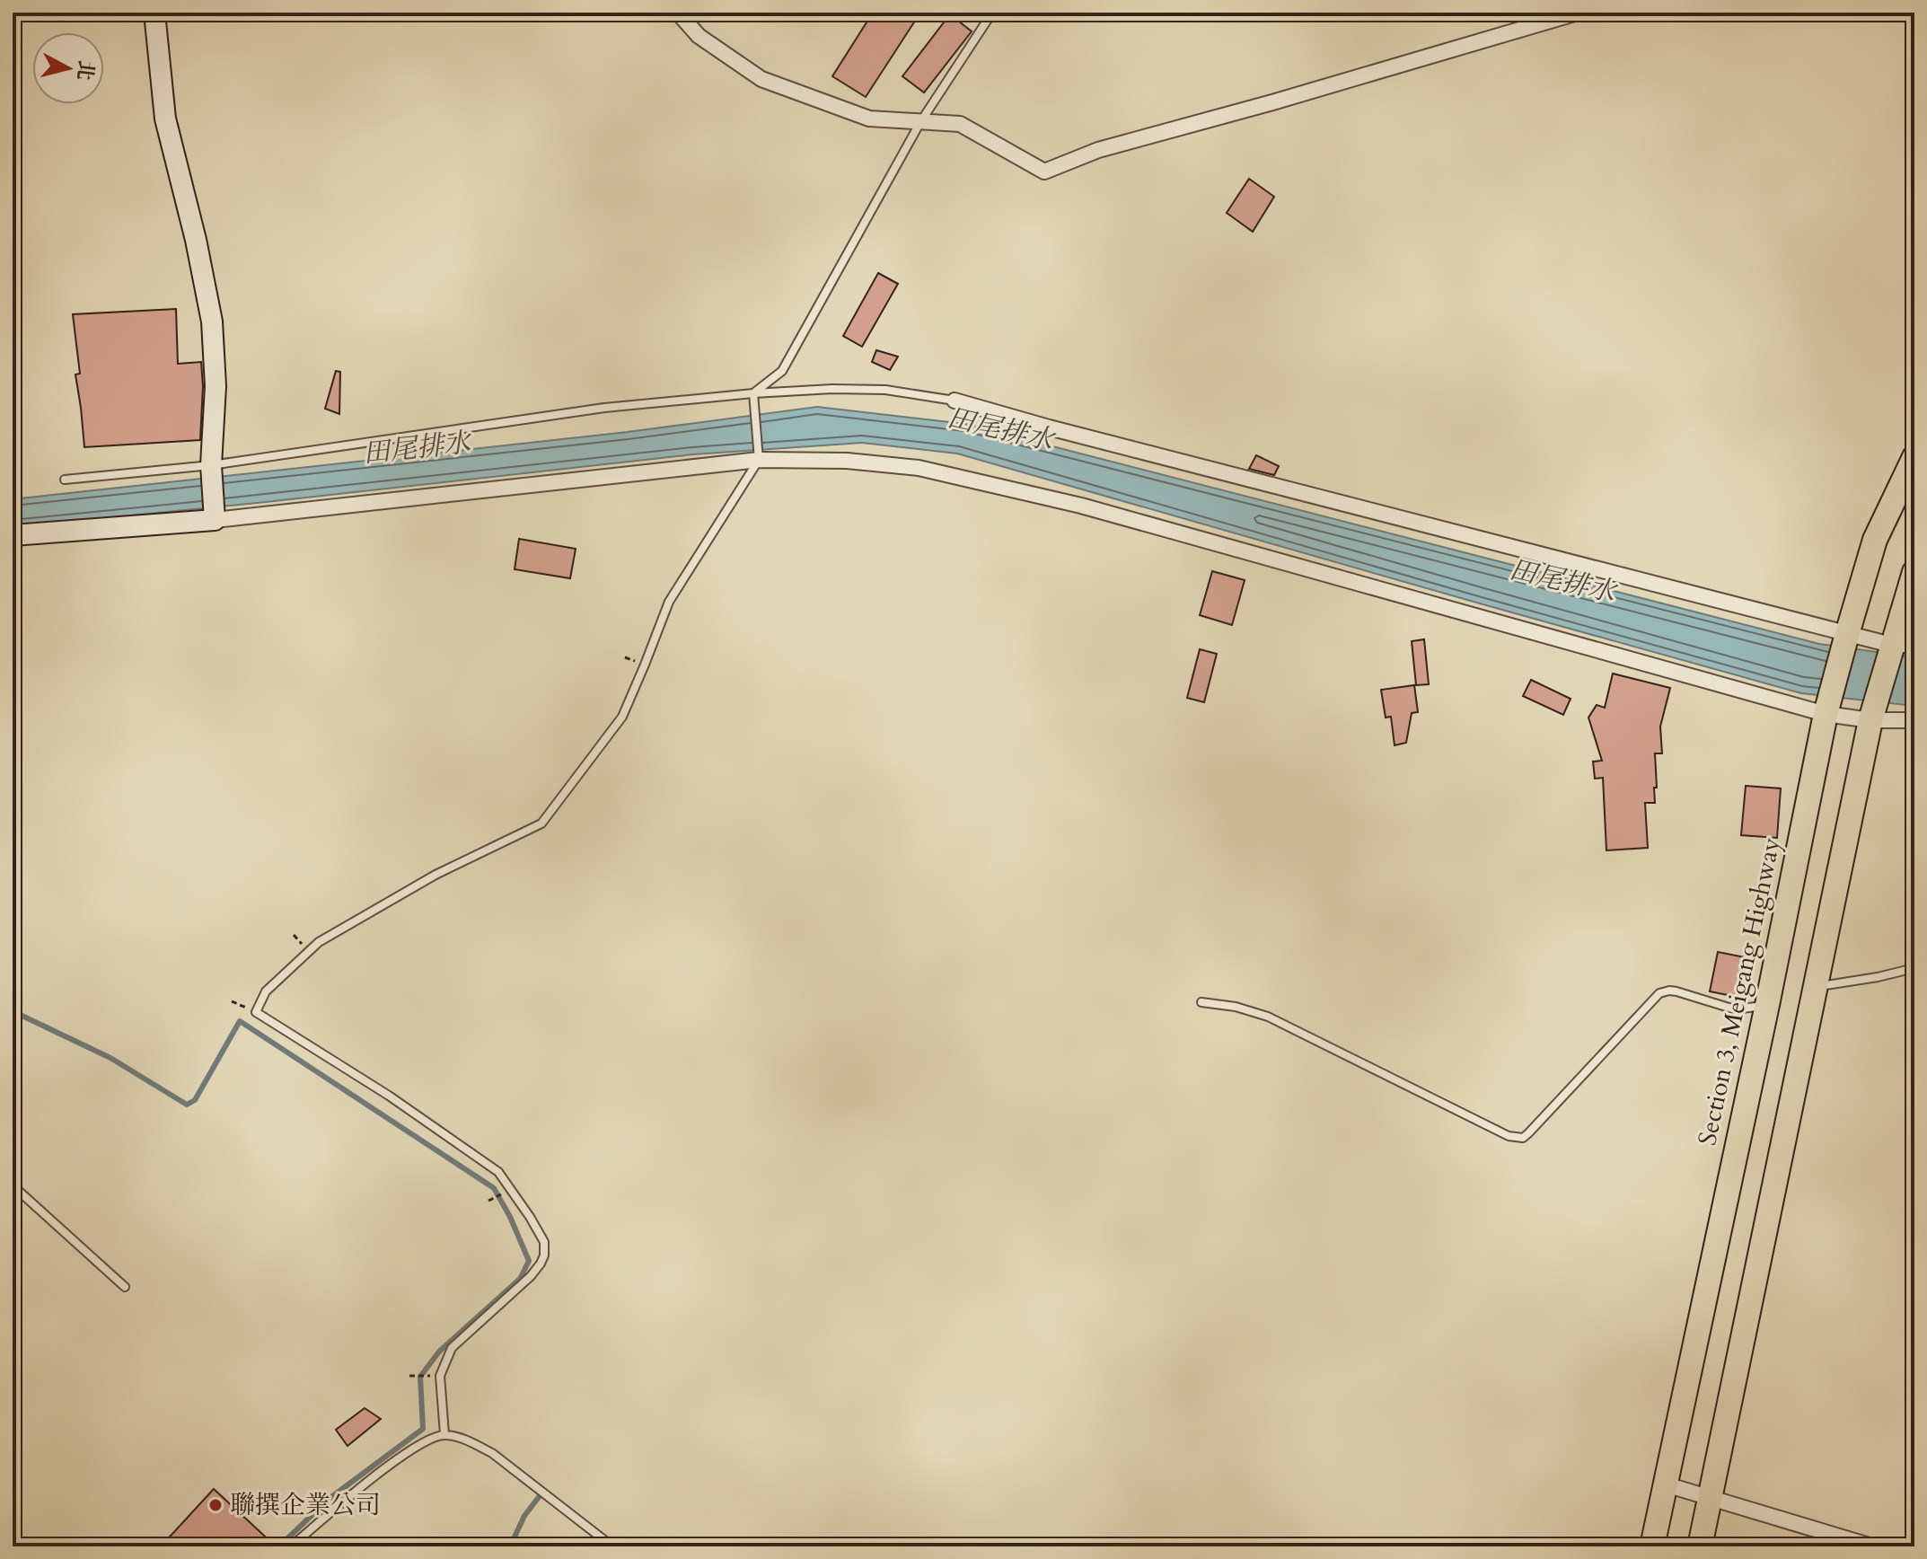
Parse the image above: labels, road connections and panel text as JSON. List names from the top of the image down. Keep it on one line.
{"streets":{"main road":["Section 3, Meigang Highway"]},"water":["田尾排水"],"places":["聯撰企業公司"],"north":"right"}
